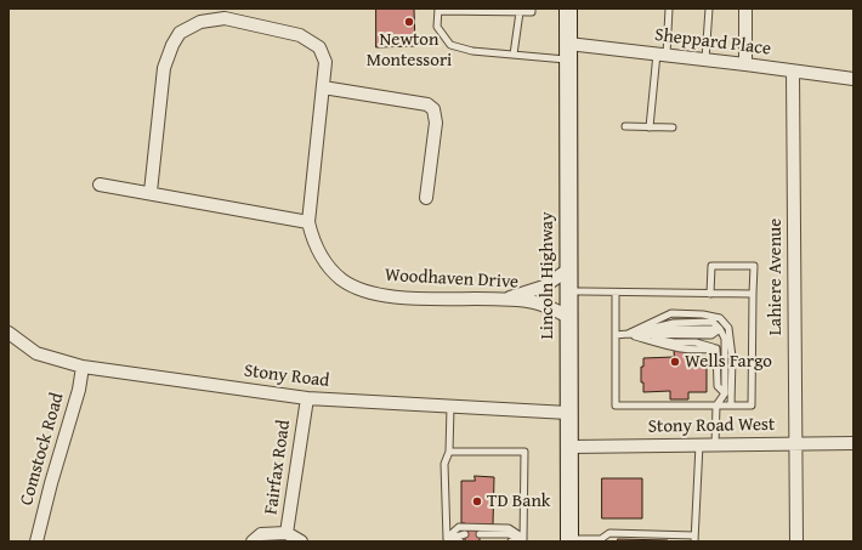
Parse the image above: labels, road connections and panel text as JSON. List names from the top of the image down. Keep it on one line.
{"streets":{"main road":["Lincoln Highway"],"street":["Sheppard Place","Lahiere Avenue","Woodhaven Drive","Stony Road","Stony Road West","Comstock Road","Fairfax Road"]},"crossings":[["Sheppard Place","Lincoln Highway"],["Sheppard Place","Lahiere Avenue"],["Lincoln Highway","Woodhaven Drive"],["Lincoln Highway","Stony Road"],["Lincoln Highway","Stony Road West"],["Lahiere Avenue","Stony Road West"],["Stony Road","Comstock Road"],["Stony Road","Fairfax Road"]],"places":["Newton Montessori","Wells Fargo","TD Bank"]}
